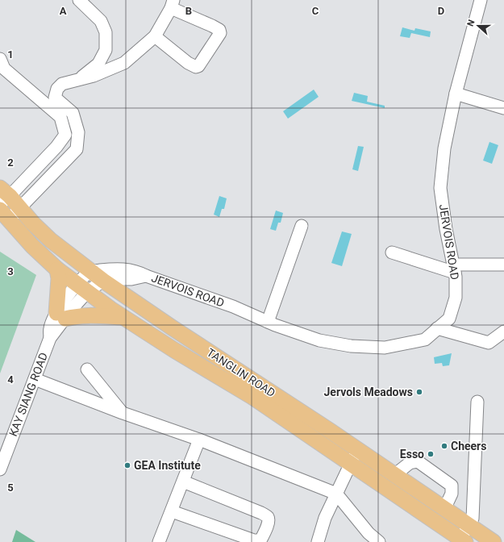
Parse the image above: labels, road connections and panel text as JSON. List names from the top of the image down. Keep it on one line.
{"streets":{"main road":["TANGLIN ROAD"],"street":["JERVOIS ROAD","KAY SIANG ROAD"]},"crossings":[["JERVOIS ROAD","TANGLIN ROAD"],["JERVOIS ROAD","KAY SIANG ROAD"],["TANGLIN ROAD","KAY SIANG ROAD"]],"places":["Jervols Meadows","Cheers","Esso","GEA Institute"],"north":"left","grid":{"columns":["A","B","C","D"],"rows":["1","2","3","4","5"]}}
